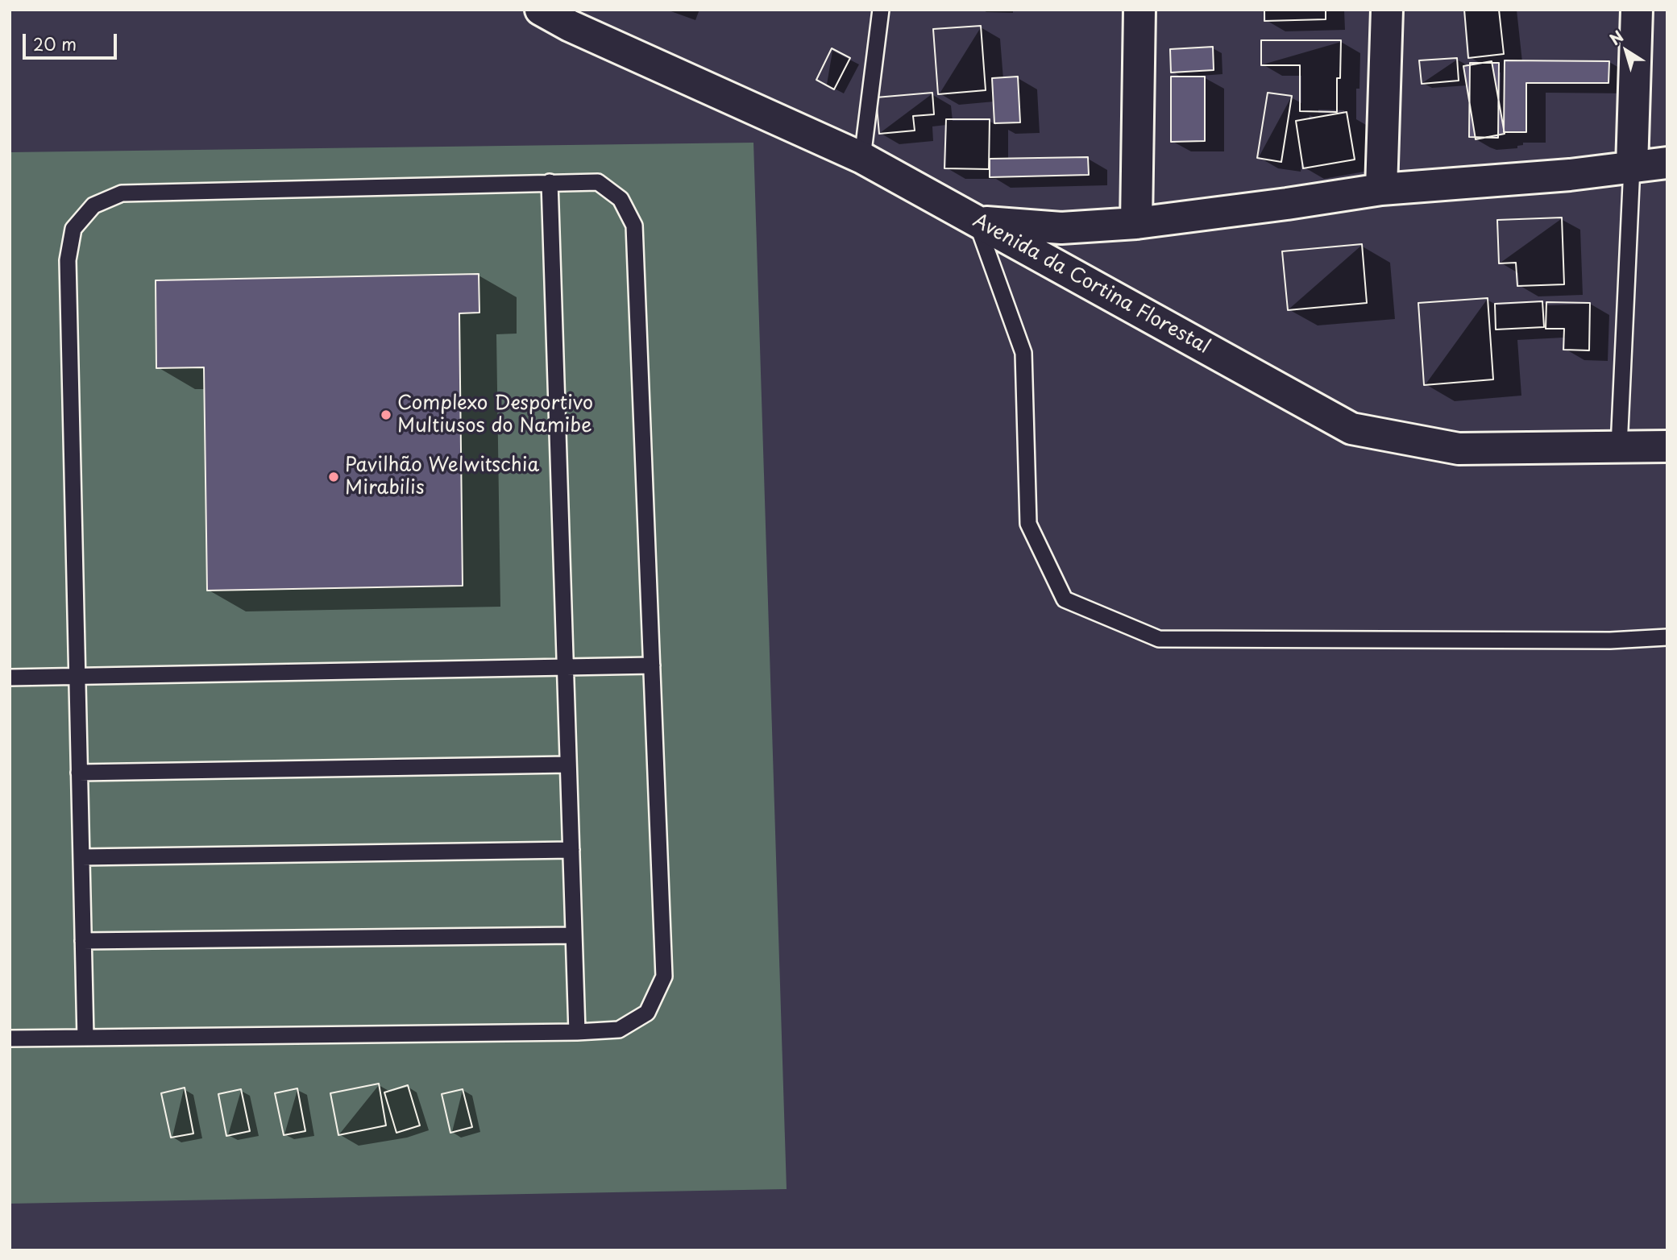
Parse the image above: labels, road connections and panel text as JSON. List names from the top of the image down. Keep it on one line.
{"streets":{"street":["Avenida da Cortina Florestal"]},"places":["Complexo Desportivo Multiusos do Namibe","Pavilhão Welwitschia Mirabilis"],"scale_bar":"20 m","north":"top left"}
